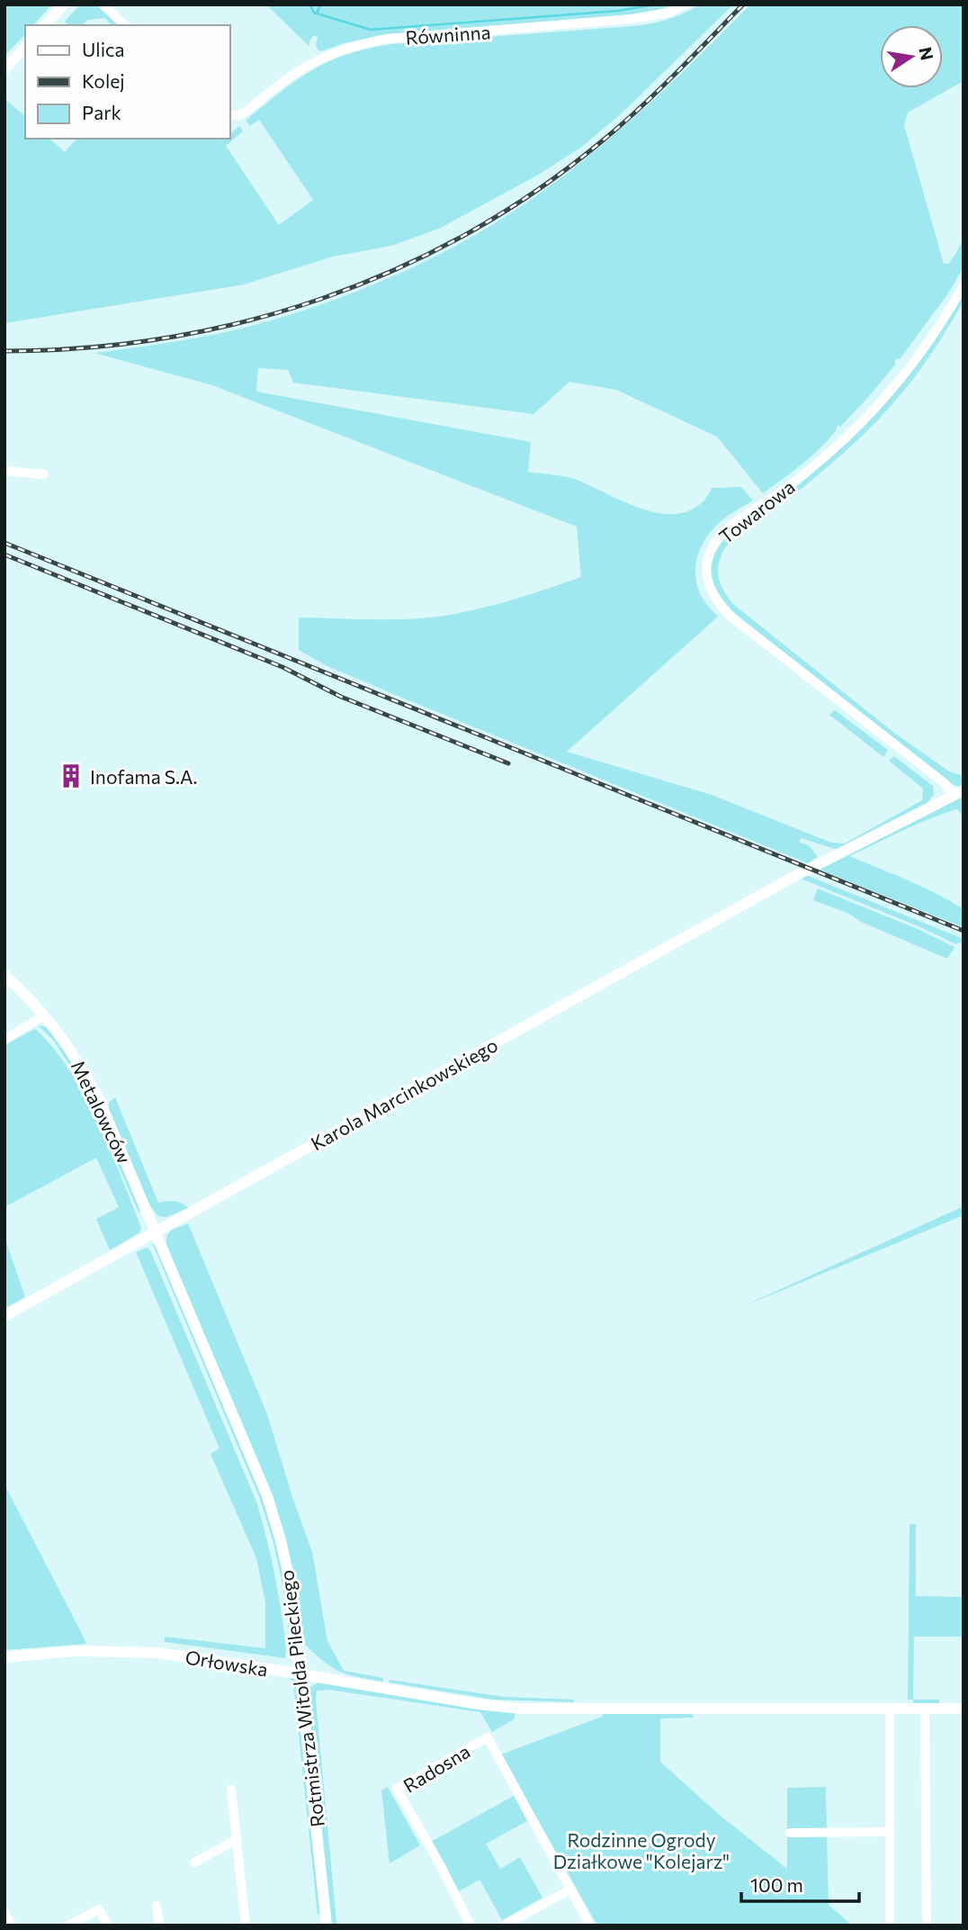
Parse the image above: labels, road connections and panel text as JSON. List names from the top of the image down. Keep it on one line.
{"streets":{"street":["Równinna","Towarowa","Karola Marcinkowskiego","Metalowców","Orłowska","Rotmistrza Witolda Pileckiego","Radosna"]},"crossings":[["Towarowa","Karola Marcinkowskiego"],["Karola Marcinkowskiego","Metalowców"],["Karola Marcinkowskiego","Rotmistrza Witolda Pileckiego"],["Metalowców","Rotmistrza Witolda Pileckiego"],["Orłowska","Rotmistrza Witolda Pileckiego"]],"parks":["Rodzinne Ogrody Działkowe \"Kolejarz\""],"places":{"building":["Inofama S.A."]},"legend":["Ulica","Kolej","Park"],"scale_bar":"100 m","north":"right"}
